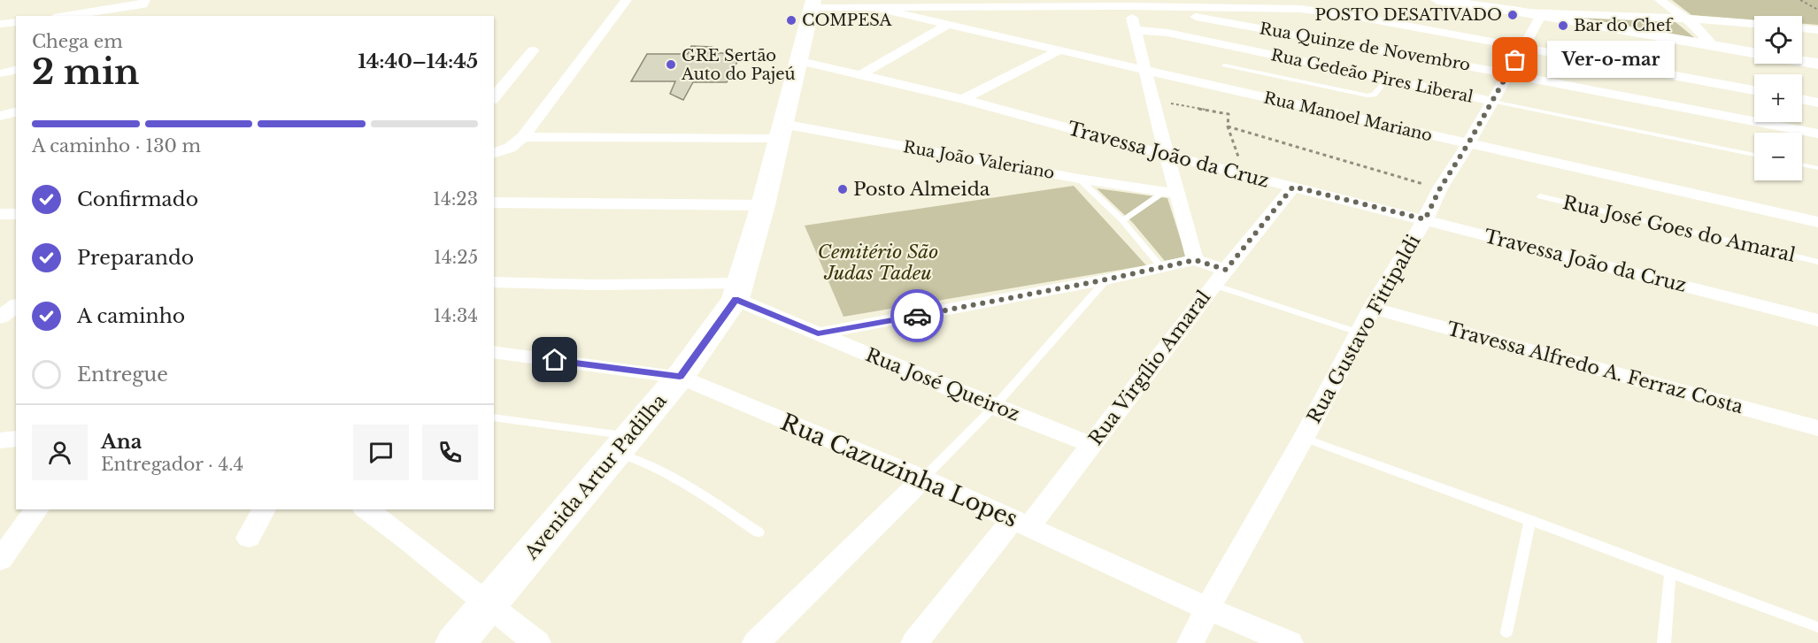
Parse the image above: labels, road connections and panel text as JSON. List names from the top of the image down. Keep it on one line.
{"streets":{"main road":["Avenida Artur Padilha"],"street":["Rua Quinze de Novembro","Rua Gedeão Pires Liberal","Rua Manoel Mariano","Travessa João da Cruz","Rua João Valeriano","Rua Gustavo Fittipaldi","Rua Virgílio Amaral","Travessa Alfredo A. Ferraz Costa","Rua José Queiroz","Rua Cazuzinha Lopes"],"lane":["Rua José Goes do Amaral"]},"crossings":[["Rua Quinze de Novembro","Rua Gustavo Fittipaldi"],["Rua Gedeão Pires Liberal","Rua Gustavo Fittipaldi"],["Rua Manoel Mariano","Rua Gustavo Fittipaldi"],["Travessa João da Cruz","Rua Gustavo Fittipaldi"],["Travessa João da Cruz","Rua Virgílio Amaral"],["Travessa João da Cruz","Avenida Artur Padilha"],["Rua João Valeriano","Avenida Artur Padilha"],["Rua Gustavo Fittipaldi","Travessa Alfredo A. Ferraz Costa"],["Rua Gustavo Fittipaldi","Rua Cazuzinha Lopes"],["Rua Virgílio Amaral","Rua José Queiroz"],["Rua Virgílio Amaral","Rua Cazuzinha Lopes"],["Rua José Queiroz","Avenida Artur Padilha"],["Rua Cazuzinha Lopes","Avenida Artur Padilha"]],"parks":["Cemitério São Judas Tadeu"],"places":["POSTO DESATIVADO","COMPESA","Bar do Chef","Ver-o-mar","GRE Sertão Auto do Pajeú","Posto Almeida"],"page":{"map_buttons":["+","−"],"heading":["2 min","Chega em","14:40–14:45"],"panel":["Ana","Entregador · 4.4"],"bubble":"Ver-o-mar","bar":"A caminho · 130 m","list":[["Confirmado","14:23"],["Preparando","14:25"],["A caminho","14:34"],"Entregue"]}}
